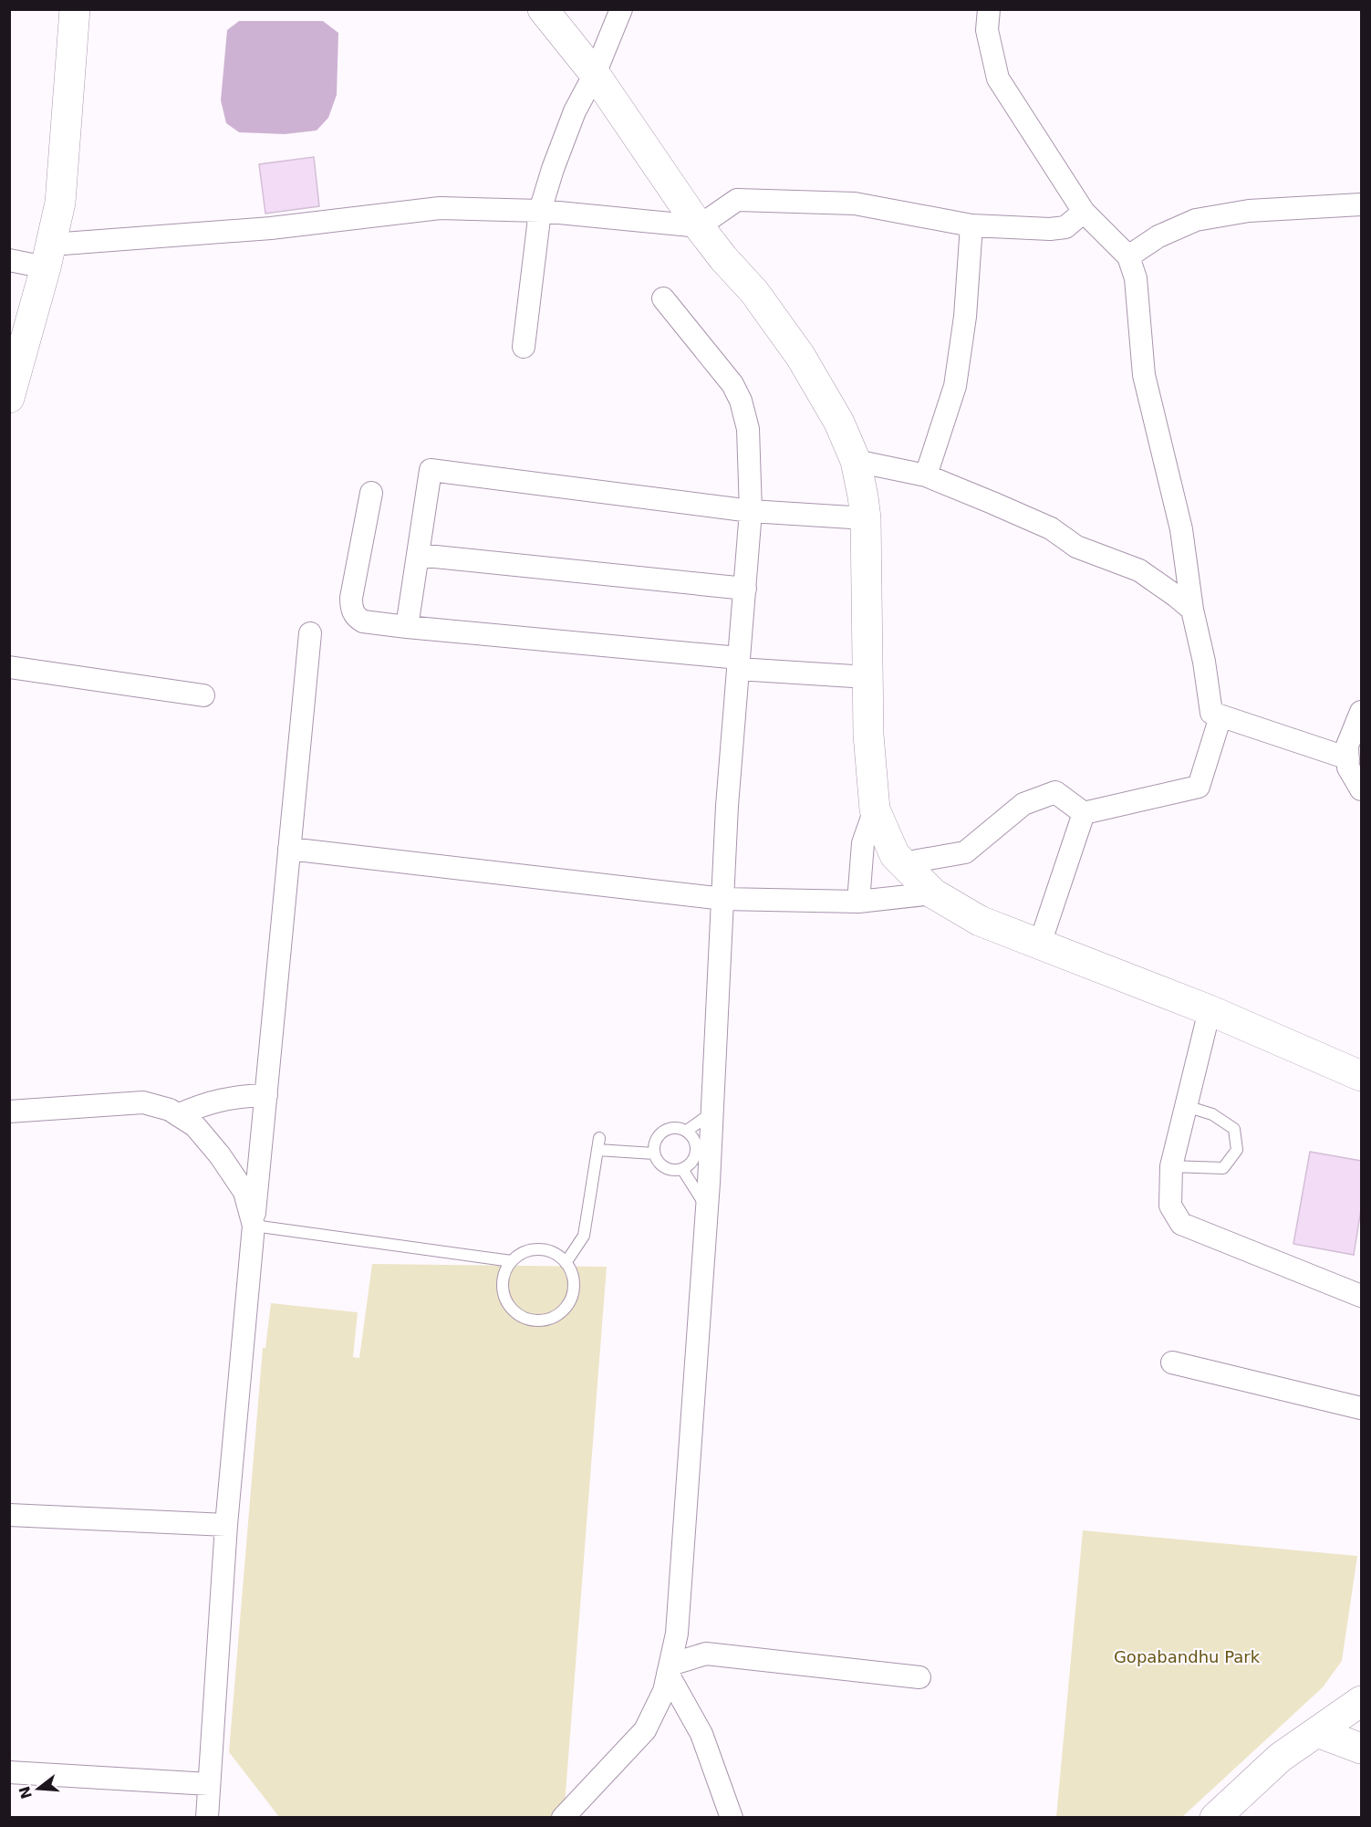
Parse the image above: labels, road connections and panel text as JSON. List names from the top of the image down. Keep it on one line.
{"parks":["Gopabandhu Park"],"north":"left"}
